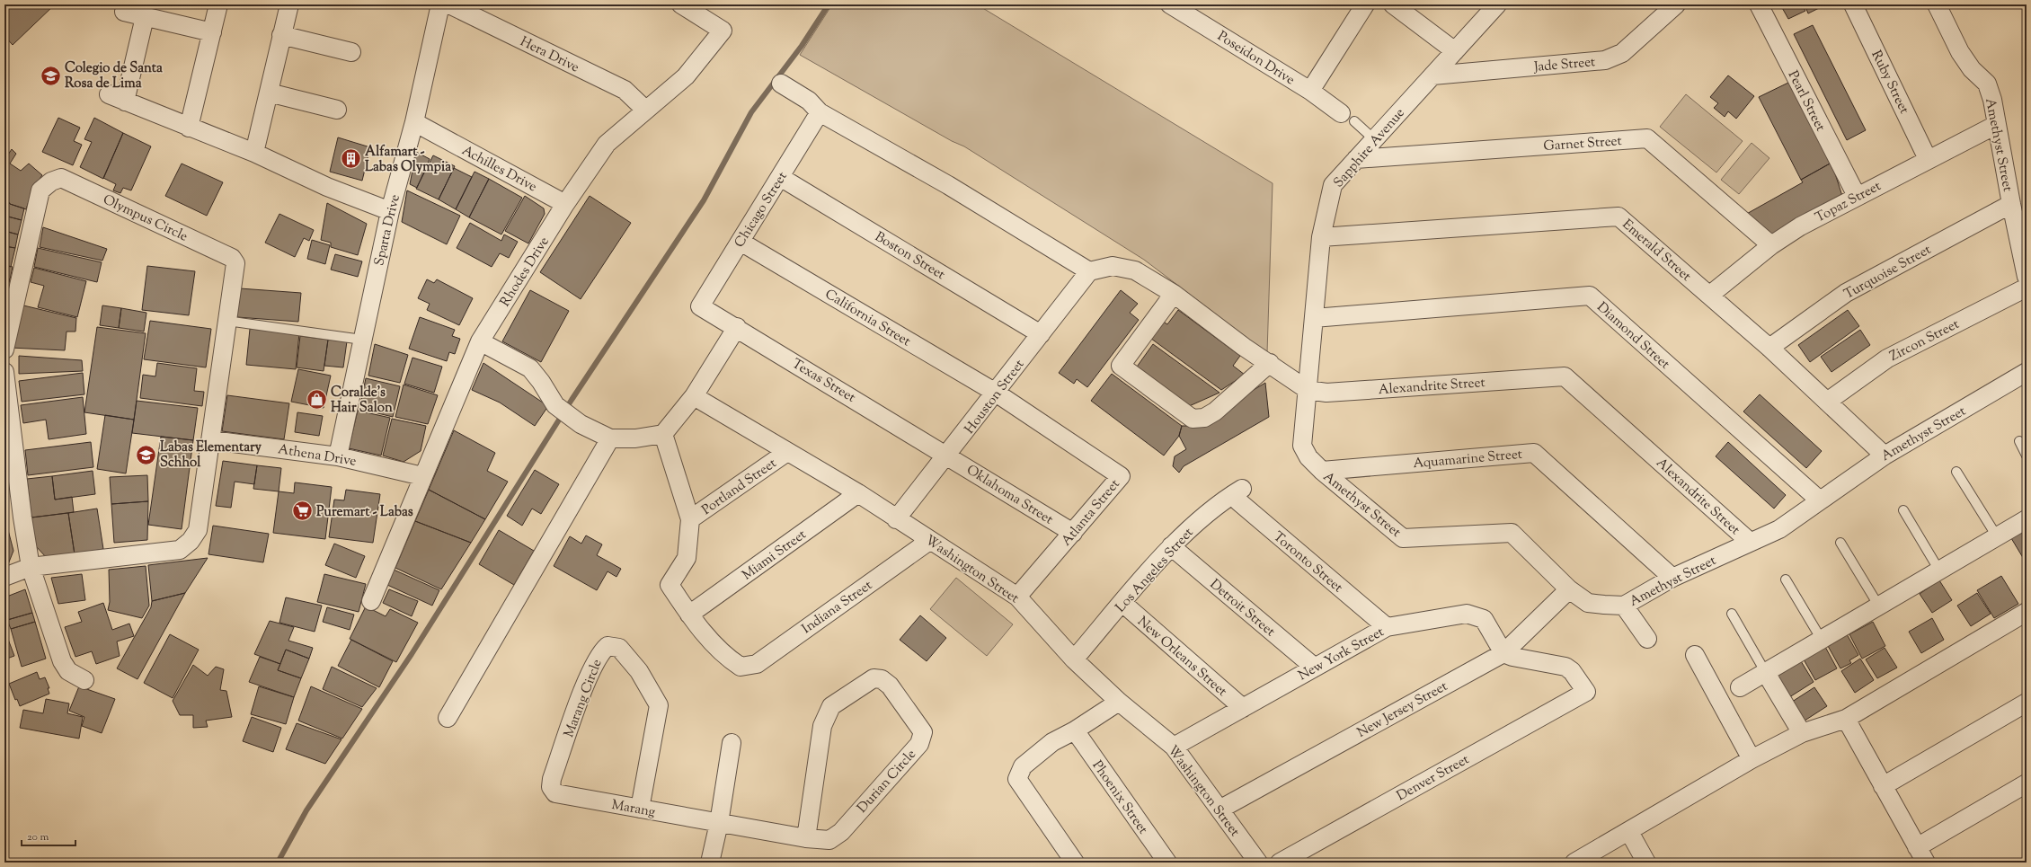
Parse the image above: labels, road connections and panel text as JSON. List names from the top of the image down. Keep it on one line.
{"streets":{"street":["Hera Drive","Poseidon Drive","Jade Street","Ruby Street","Pearl Street","Garnet Street","Amethyst Street","Sapphire Avenue","Achilles Drive","Topaz Street","Chicago Street","Olympus Circle","Sparta Drive","Emerald Street","Boston Street","Rhodes Drive","Turquoise Street","California Street","Diamond Street","Zircon Street","Texas Street","Alexandrite Street","Houston Street","Athena Drive","Aquamarine Street","Portland Street","Oklahoma Street","Atlanta Street","Miami Street","Toronto Street","Washington Street","Los Angeles Street","Indiana Street","Detroit Street","New York Street","New Orleans Street","Marang Circle","New Jersey Street","Denver Street","Durian Circle","Phoenix Street","Marang"]},"crossings":[["Hera Drive","Rhodes Drive"],["Jade Street","Sapphire Avenue"],["Ruby Street","Topaz Street"],["Pearl Street","Topaz Street"],["Garnet Street","Sapphire Avenue"],["Garnet Street","Topaz Street"],["Amethyst Street","Sapphire Avenue"],["Amethyst Street","Topaz Street"],["Amethyst Street","Emerald Street"],["Amethyst Street","Turquoise Street"],["Amethyst Street","Diamond Street"],["Amethyst Street","Alexandrite Street"],["Amethyst Street","Aquamarine Street"],["Amethyst Street","New Jersey Street"],["Sapphire Avenue","Emerald Street"],["Sapphire Avenue","Diamond Street"],["Sapphire Avenue","Alexandrite Street"],["Achilles Drive","Sparta Drive"],["Achilles Drive","Rhodes Drive"],["Topaz Street","Emerald Street"],["Chicago Street","Boston Street"],["Chicago Street","California Street"],["Chicago Street","Texas Street"],["Olympus Circle","Athena Drive"],["Sparta Drive","Athena Drive"],["Emerald Street","Turquoise Street"],["Emerald Street","Zircon Street"],["Boston Street","Houston Street"],["Rhodes Drive","Athena Drive"],["California Street","Houston Street"],["California Street","Atlanta Street"],["Texas Street","Houston Street"],["Texas Street","Oklahoma Street"],["Alexandrite Street","Houston Street"],["Houston Street","Oklahoma Street"],["Houston Street","Atlanta Street"],["Houston Street","Washington Street"],["Portland Street","Washington Street"],["Oklahoma Street","Atlanta Street"],["Atlanta Street","Washington Street"],["Miami Street","Washington Street"],["Miami Street","Indiana Street"],["Toronto Street","Los Angeles Street"],["Toronto Street","New York Street"],["Washington Street","Los Angeles Street"],["Washington Street","Indiana Street"],["Washington Street","New York Street"],["Washington Street","New Jersey Street"],["Los Angeles Street","Detroit Street"],["Los Angeles Street","New Orleans Street"],["Detroit Street","New York Street"],["New York Street","New Orleans Street"],["New York Street","New Jersey Street"],["New York Street","Denver Street"],["Marang Circle","Marang"],["New Jersey Street","Denver Street"],["Durian Circle","Marang"]],"places":{"school or university":["Colegio de Santa Rosa de Lima","Labas Elementary Schhol"],"building":["Alfamart - Labas Olympia"],"shop":["Coralde's Hair Salon"],"supermarket":["Puremart - Labas"]},"scale_bar":"20 m"}
